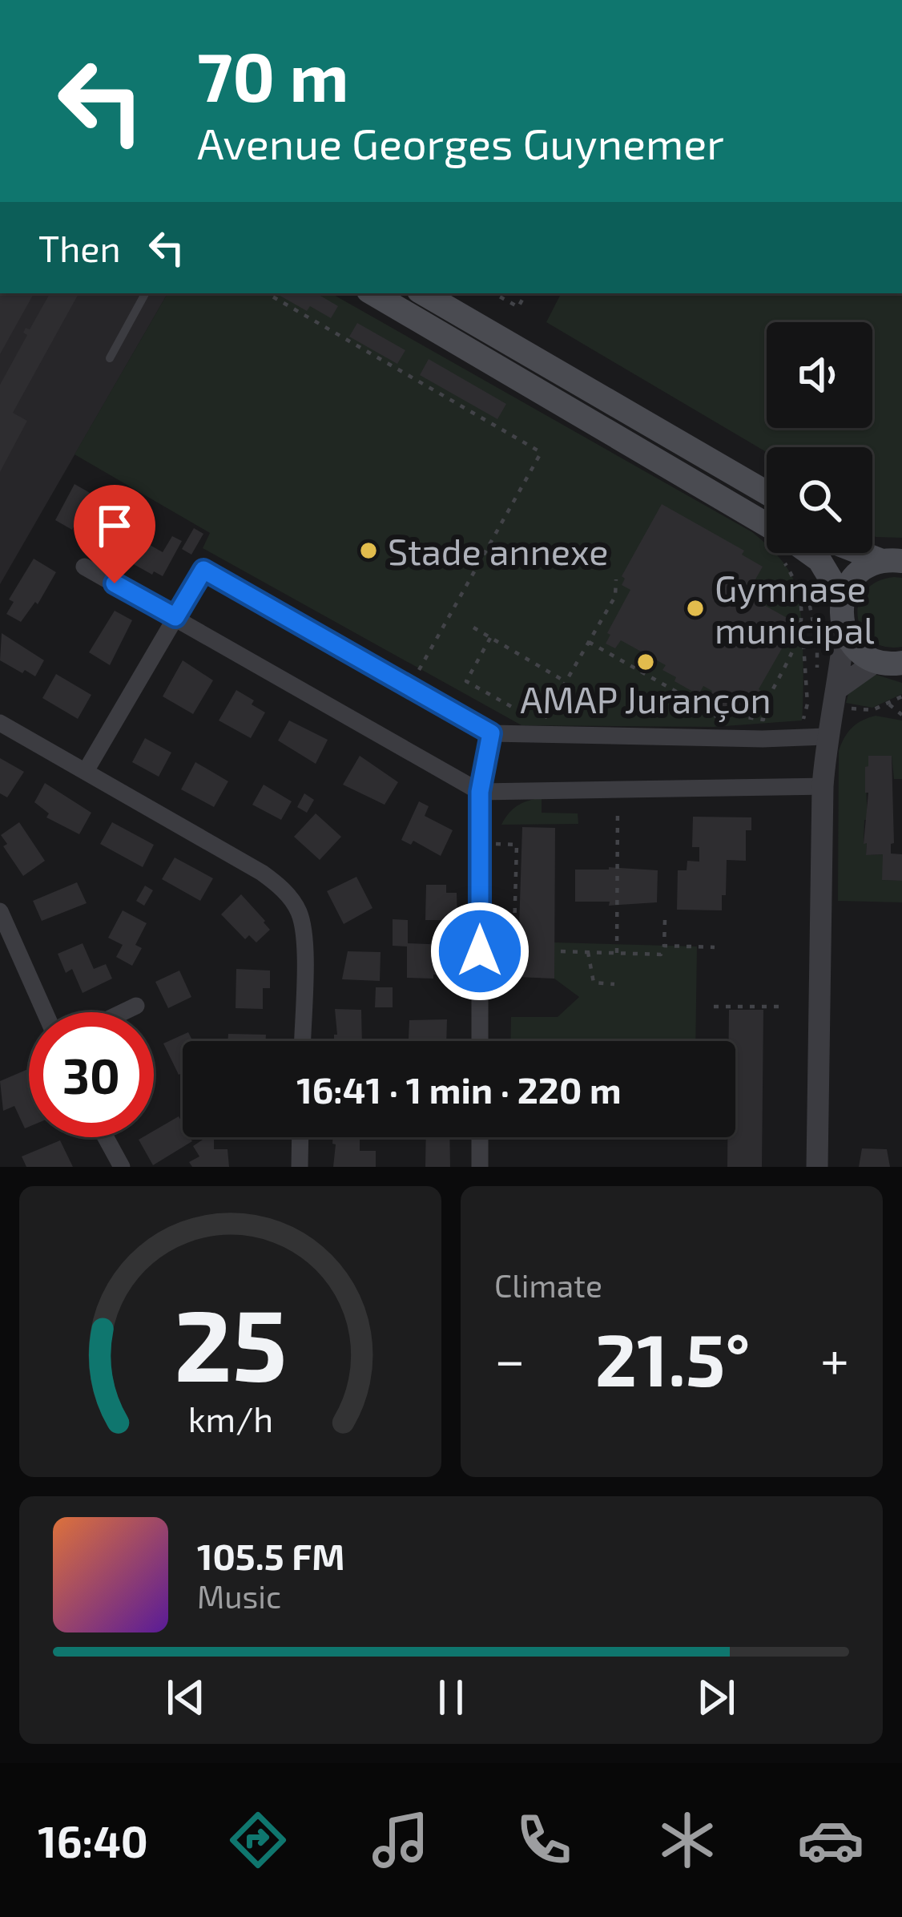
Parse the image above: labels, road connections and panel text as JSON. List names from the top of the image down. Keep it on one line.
{"places":["Stade annexe","Gymnase municipal","AMAP Jurançon"],"page":{"turn":["70 m","Avenue Georges Guynemer"],"then":"Then","limit":"30","trip":"16:41 · 1 min · 220 m","tile":"Climate","heat":["−","21.5°","+"],"song":["105.5 FM","Music"],"tabs":"16:40","gauge":["25","km/h"]}}
